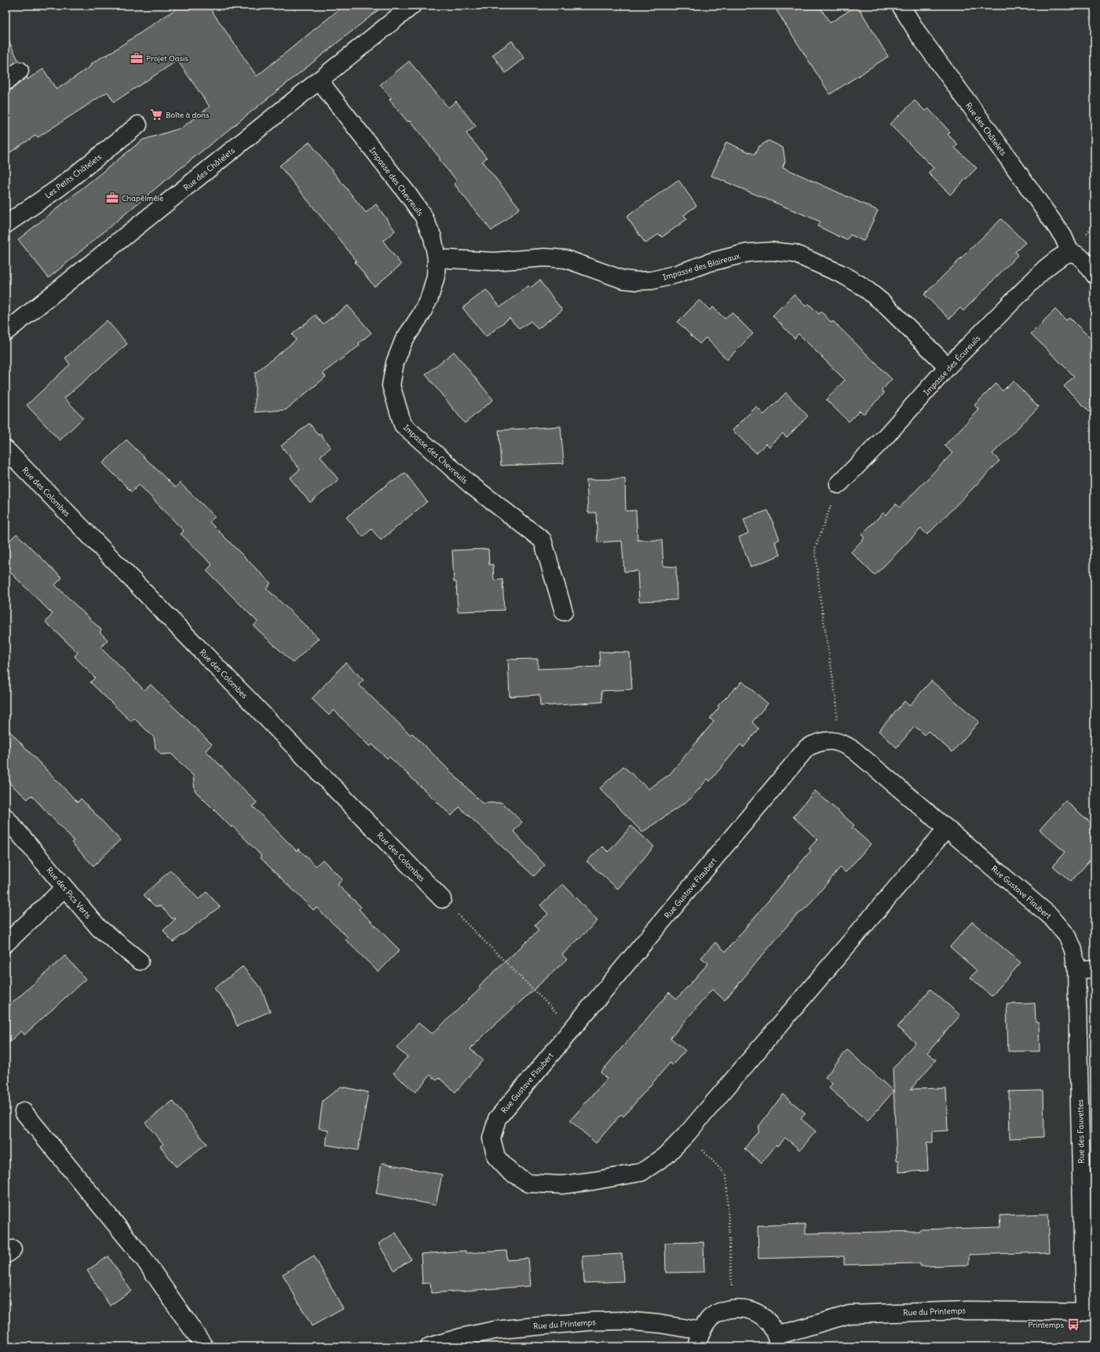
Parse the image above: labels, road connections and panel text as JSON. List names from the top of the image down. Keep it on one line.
{"streets":{"street":["Rue des Châtelets","Les Petits Châtelets","Impasse des Chevreuils","Impasse des Blaireaux","Impasse des Écureuils","Rue des Colombes","Rue Gustave Flaubert","Rue des Pics Verts","Rue des Fauvettes","Rue du Printemps"]},"crossings":[["Rue des Châtelets","Impasse des Chevreuils"],["Rue des Châtelets","Impasse des Écureuils"],["Impasse des Chevreuils","Impasse des Blaireaux"],["Impasse des Blaireaux","Impasse des Écureuils"],["Rue Gustave Flaubert","Rue des Fauvettes"],["Rue des Fauvettes","Rue du Printemps"]],"places":{"office":["Projet Oasis","Chapêlmêle"],"supermarket":["Boîte à dons"],"bus stop":["Printemps"]}}
